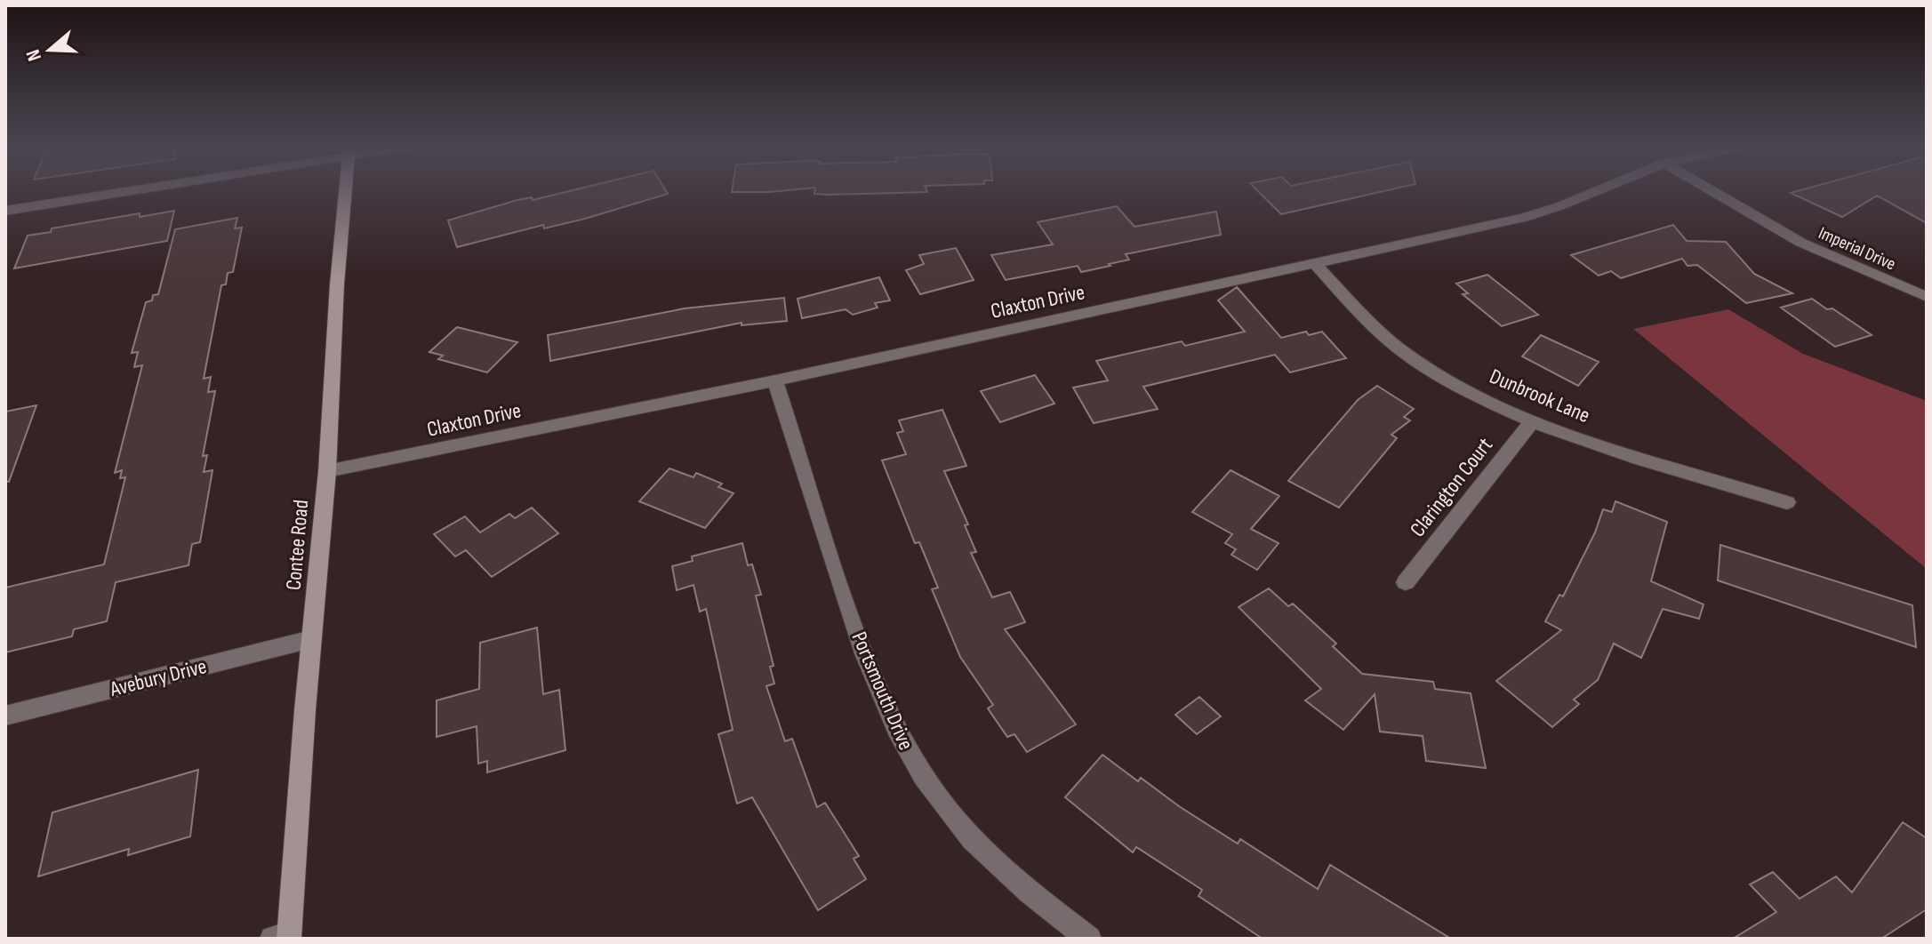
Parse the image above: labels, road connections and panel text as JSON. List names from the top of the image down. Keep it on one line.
{"streets":{"street":["Imperial Drive","Claxton Drive","Dunbrook Lane","Clarington Court","Contee Road","Avebury Drive","Portsmouth Drive"]},"crossings":[["Claxton Drive","Dunbrook Lane"],["Claxton Drive","Contee Road"],["Claxton Drive","Portsmouth Drive"],["Dunbrook Lane","Clarington Court"],["Contee Road","Avebury Drive"]],"north":"left"}
